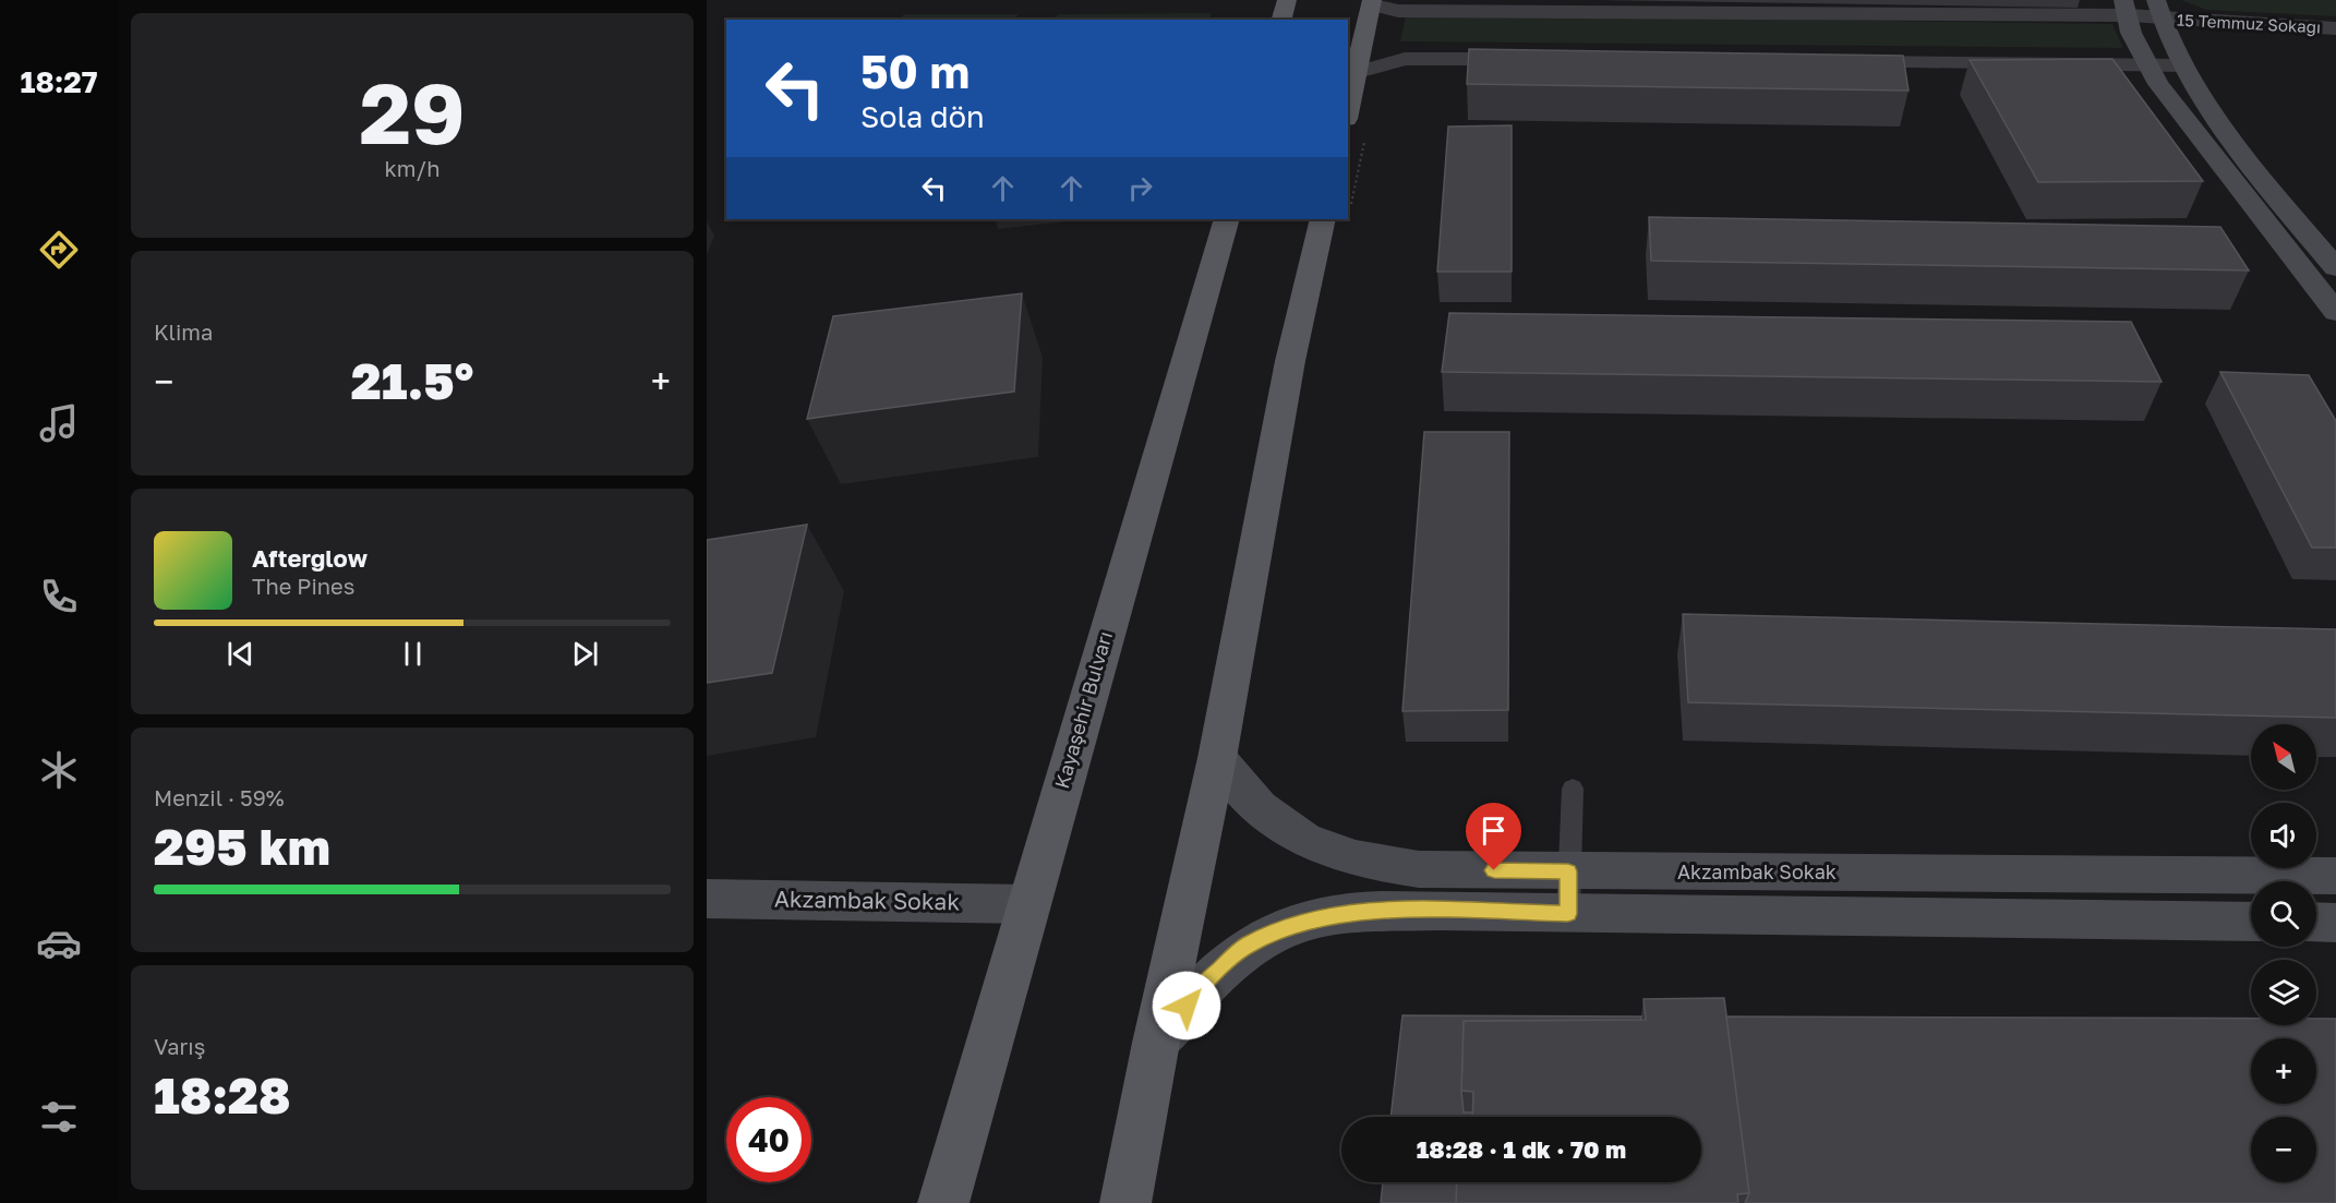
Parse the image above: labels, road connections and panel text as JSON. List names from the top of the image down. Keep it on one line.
{"streets":{"main road":["Kayaşehir Bulvarı"],"street":["15 Temmuz Sokağı","Akzambak Sokak"]},"crossings":[["Kayaşehir Bulvarı","Akzambak Sokak"]],"north":"top left","page":{"tabs":"18:27","tile":[["29","km/h"],"Klima",["Menzil · 59%","295 km"],["Varış","18:28"]],"turn":["50 m","Sola dön"],"heat":["−","21.5°","+"],"song":["Afterglow","The Pines"],"map_buttons":["+","−"],"limit":"40","trip":"18:28 · 1 dk · 70 m"}}
